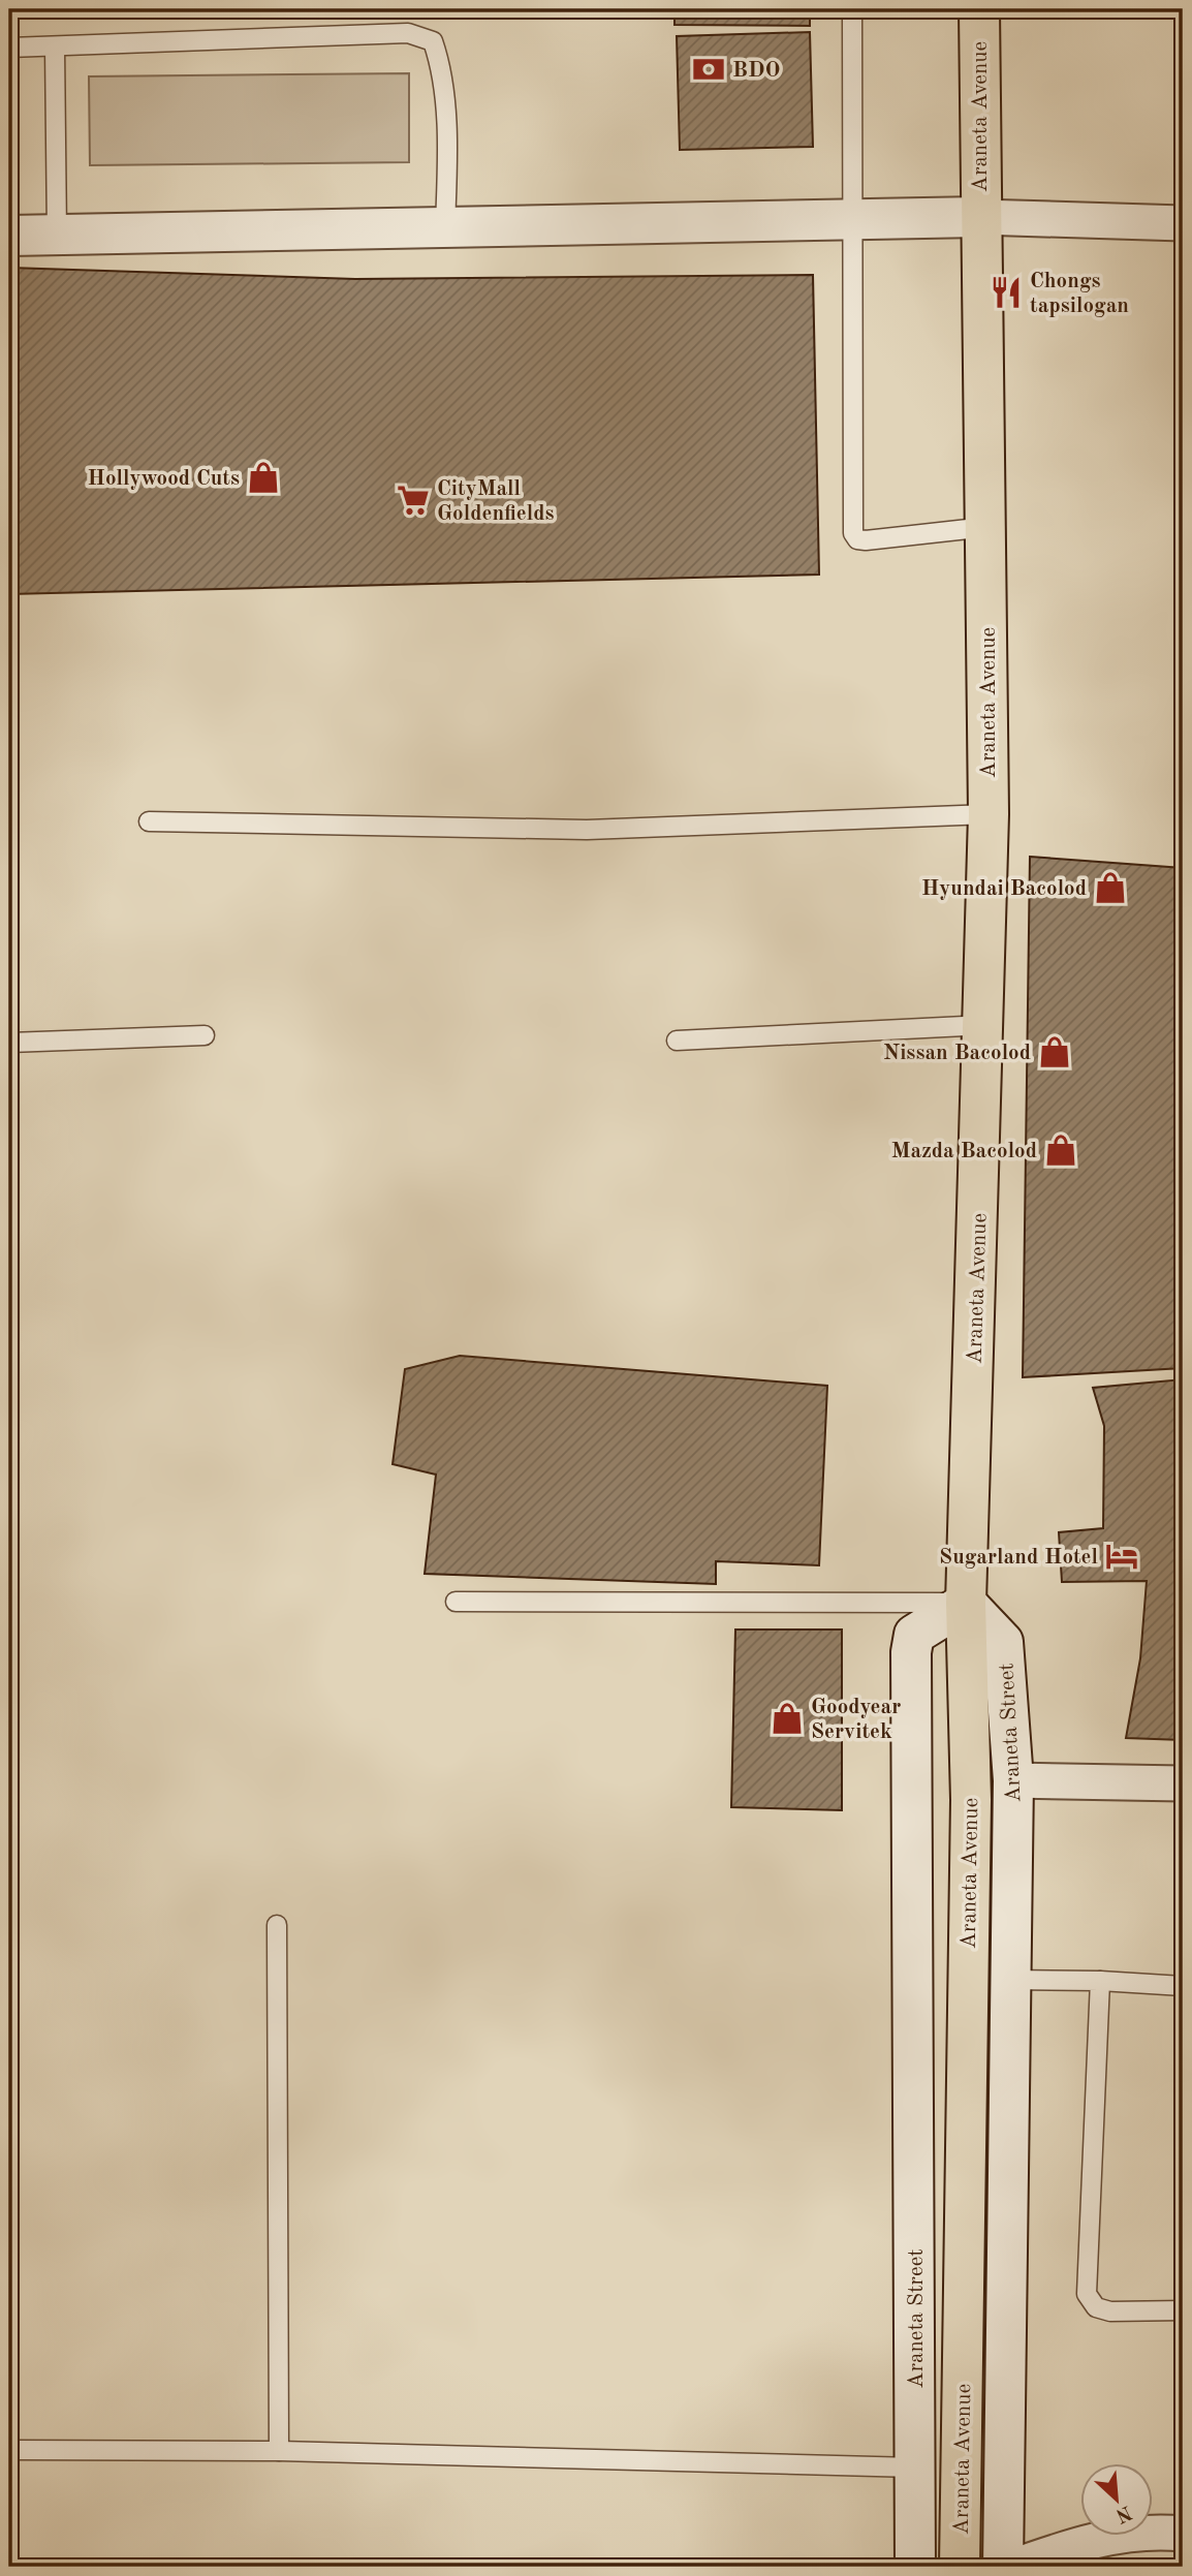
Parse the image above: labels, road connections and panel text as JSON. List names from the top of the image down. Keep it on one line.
{"streets":{"main road":["Araneta Avenue","Araneta Street"]},"crossings":[["Araneta Avenue","Araneta Street"]],"places":{"bank":["BDO"],"restaurant":["Chongs tapsilogan"],"shop":["Hollywood Cuts","Hyundai Bacolod","Nissan Bacolod","Mazda Bacolod","Goodyear Servitek"],"supermarket":["CityMall Goldenfields"],"hotel":["Sugarland Hotel"]},"north":"bottom right"}
